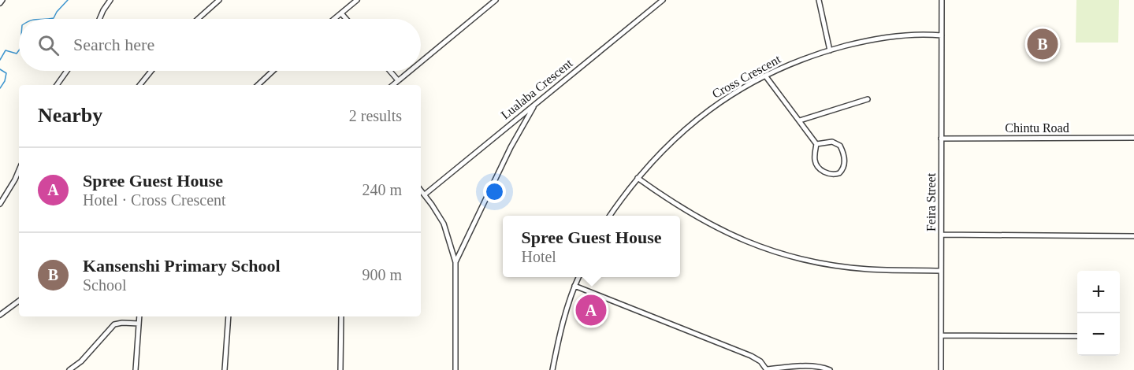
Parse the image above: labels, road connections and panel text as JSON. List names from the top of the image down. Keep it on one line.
{"streets":{"street":["Cross Crescent","Lualaba Crescent","Chintu Road","Feira Street"]},"crossings":[["Cross Crescent","Feira Street"],["Chintu Road","Feira Street"]],"page":{"search":"Search here","pins":["B","A"],"heading":["Nearby","2 results"],"list":[{"mark":"A","name":"Spree Guest House","note":"Hotel · Cross Crescent","value":"240 m"},{"mark":"B","name":"Kansenshi Primary School","note":"School","value":"900 m"}],"popup":["Spree Guest House","Hotel"],"map_buttons":["+","−"]}}
